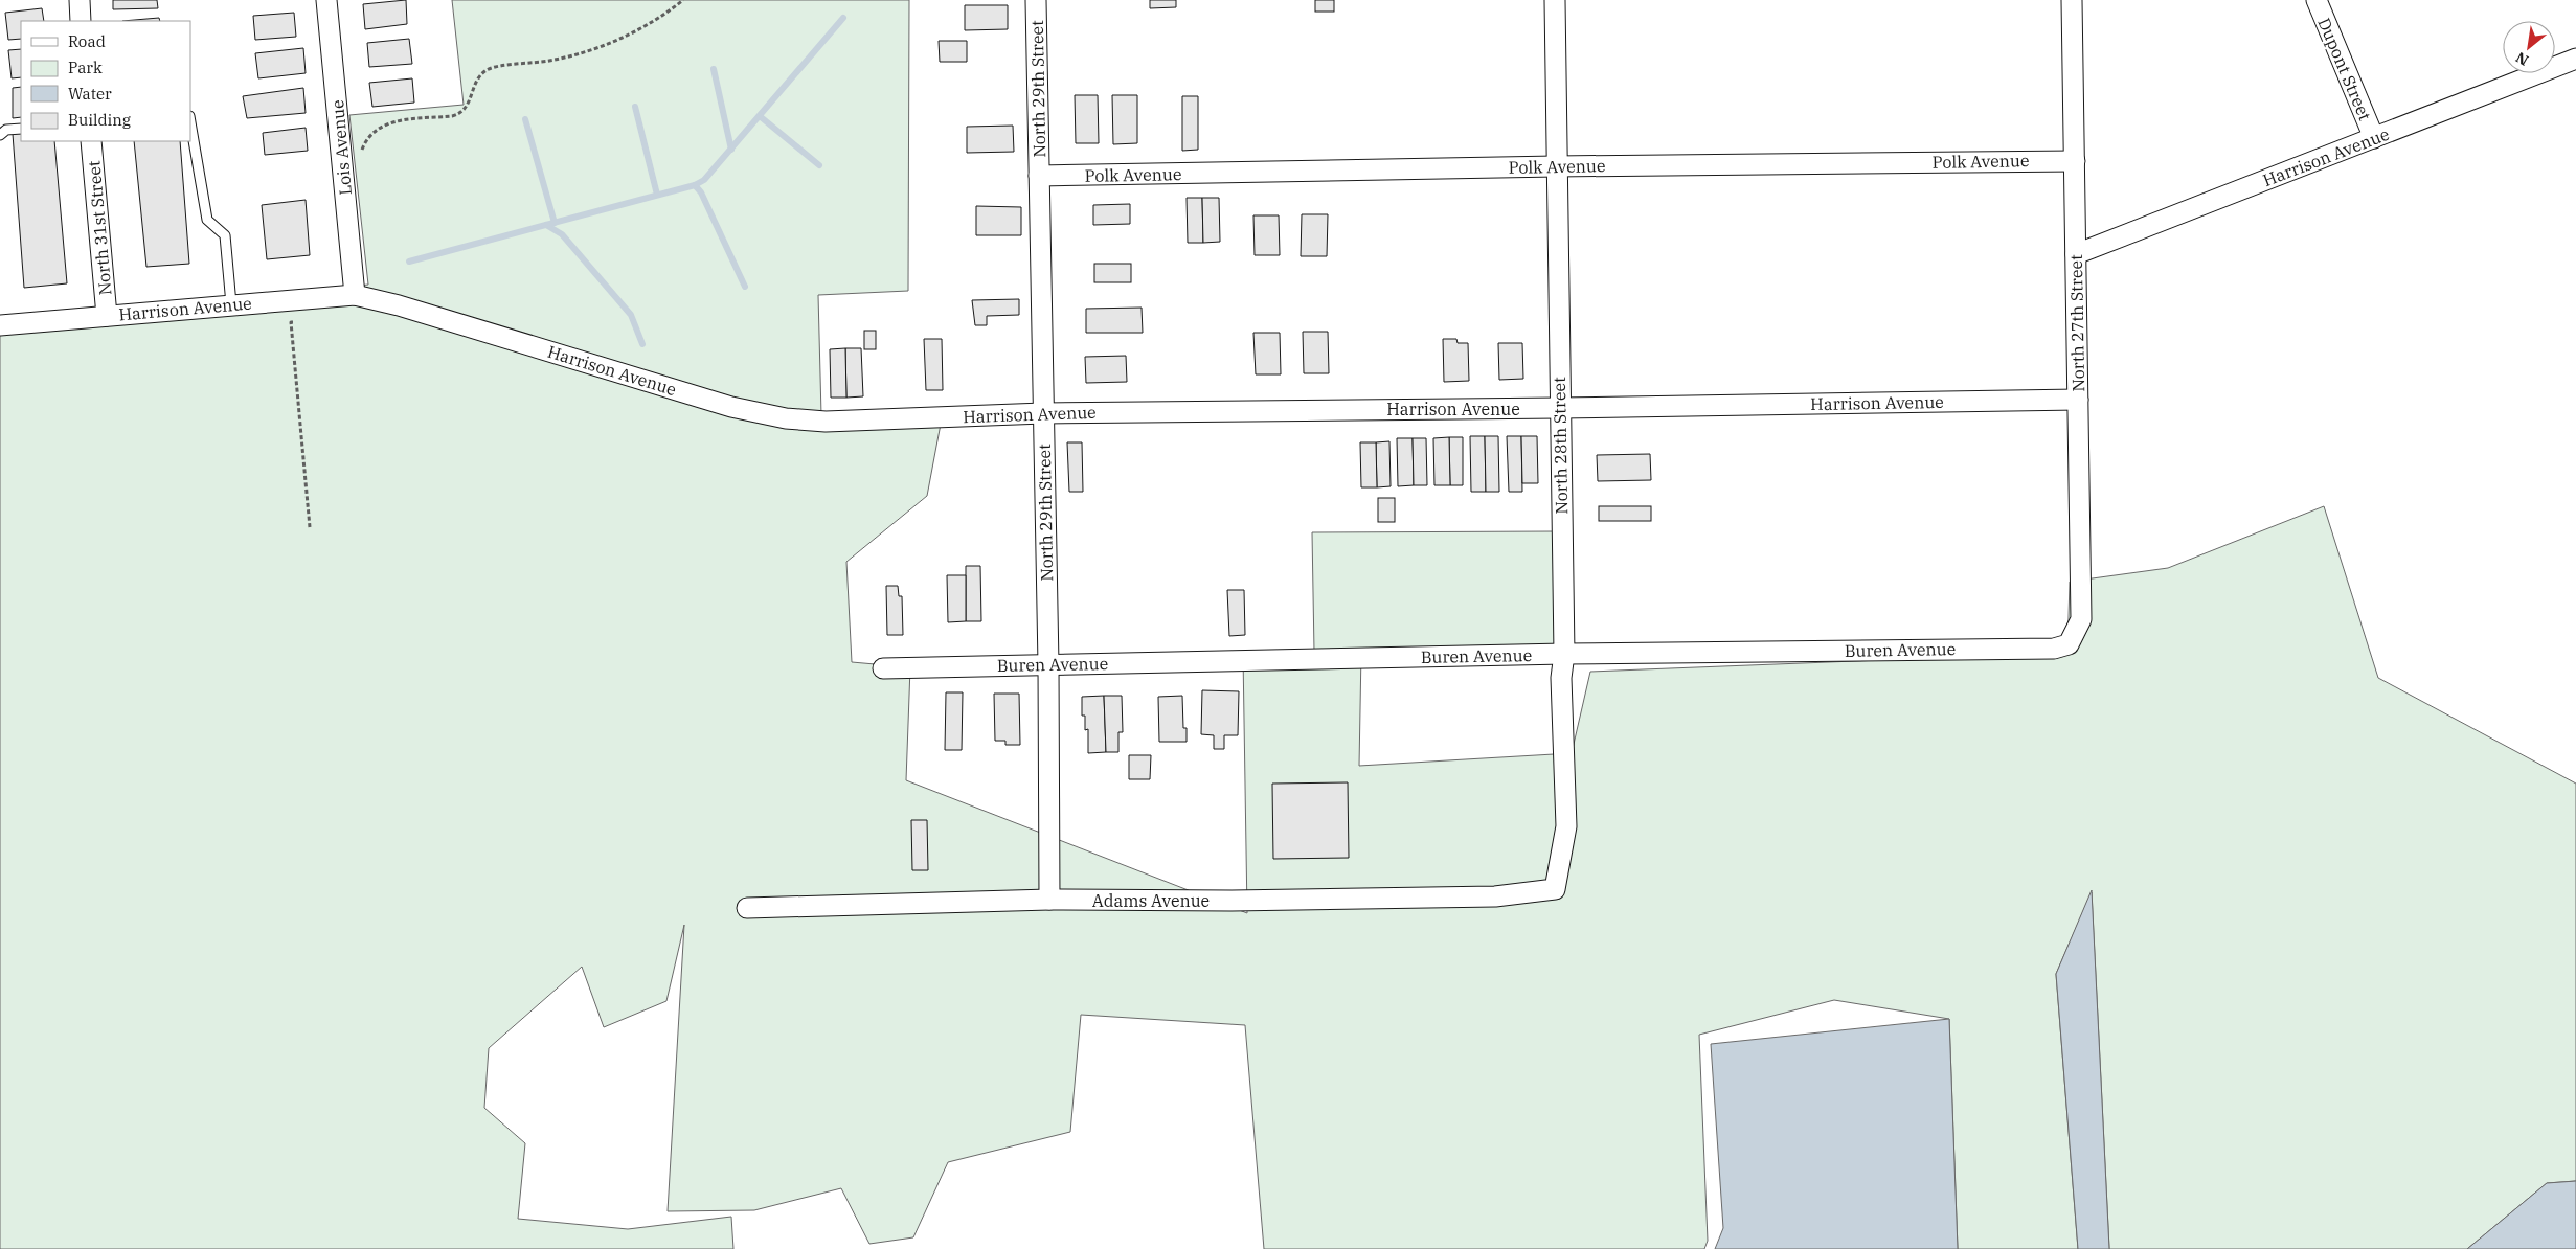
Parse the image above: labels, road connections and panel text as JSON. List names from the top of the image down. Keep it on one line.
{"streets":{"street":["Dupont Street","North 29th Street","Lois Avenue","Harrison Avenue","Polk Avenue","North 31st Street","North 27th Street","North 28th Street","Buren Avenue","Adams Avenue"]},"crossings":[["Dupont Street","Harrison Avenue"],["North 29th Street","Harrison Avenue"],["North 29th Street","Polk Avenue"],["North 29th Street","Buren Avenue"],["North 29th Street","Adams Avenue"],["Lois Avenue","Harrison Avenue"],["Harrison Avenue","North 31st Street"],["Harrison Avenue","North 27th Street"],["Harrison Avenue","North 28th Street"],["Polk Avenue","North 27th Street"],["Polk Avenue","North 28th Street"],["North 27th Street","Buren Avenue"],["North 28th Street","Buren Avenue"],["North 28th Street","Adams Avenue"]],"legend":["Road","Park","Water","Building"],"north":"bottom left"}
